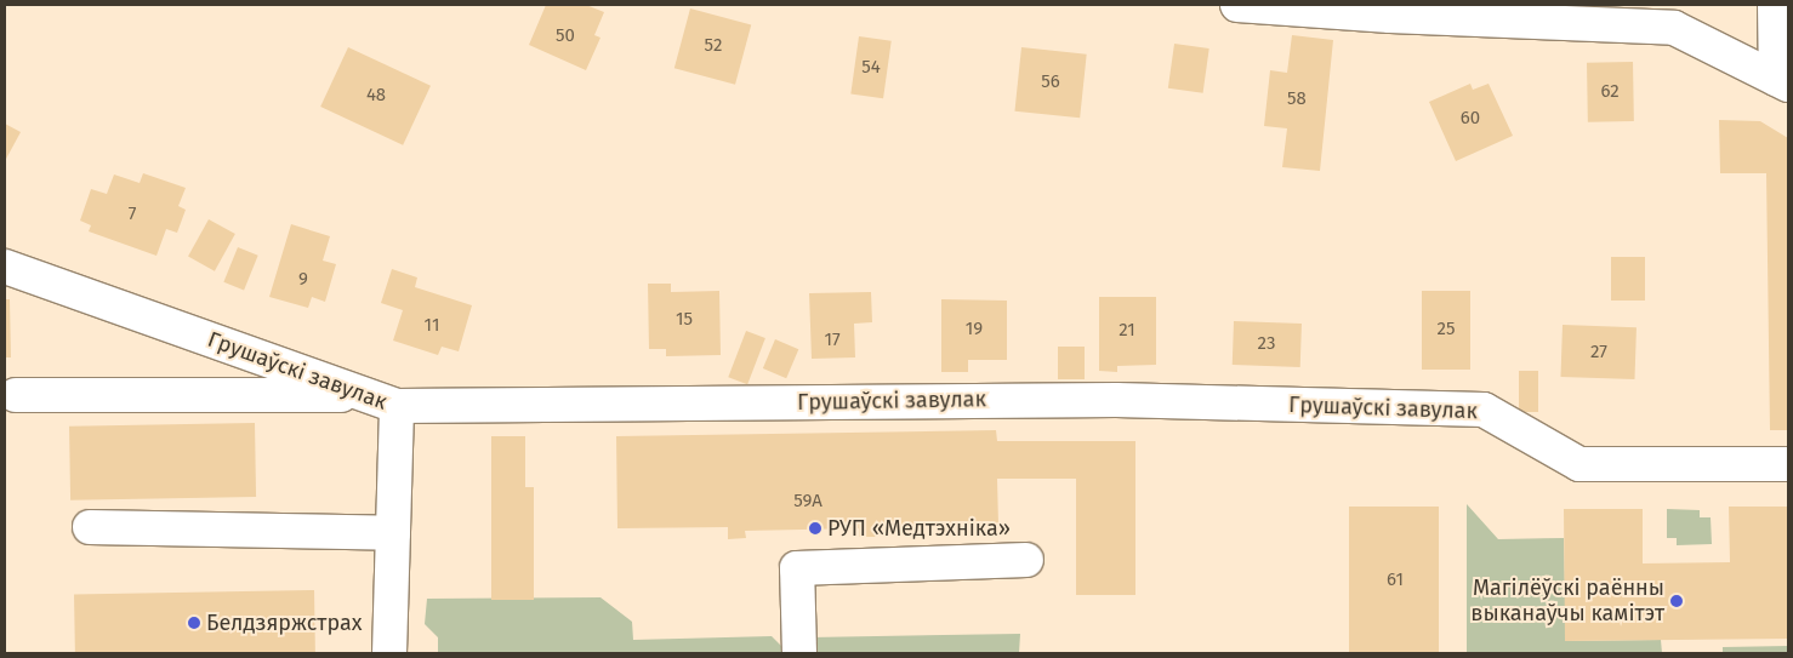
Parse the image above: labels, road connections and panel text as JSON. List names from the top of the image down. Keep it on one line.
{"streets":{"street":["Грушаўскі завулак"]},"places":["РУП «Медтэхніка»","Магілёўскі раённы выканаўчы камітэт","Белдзяржстрах"],"house_numbers":["50","52","54","56","62","48","58","60","7","9","15","11","19","25","21","17","23","27","59А","61"]}
